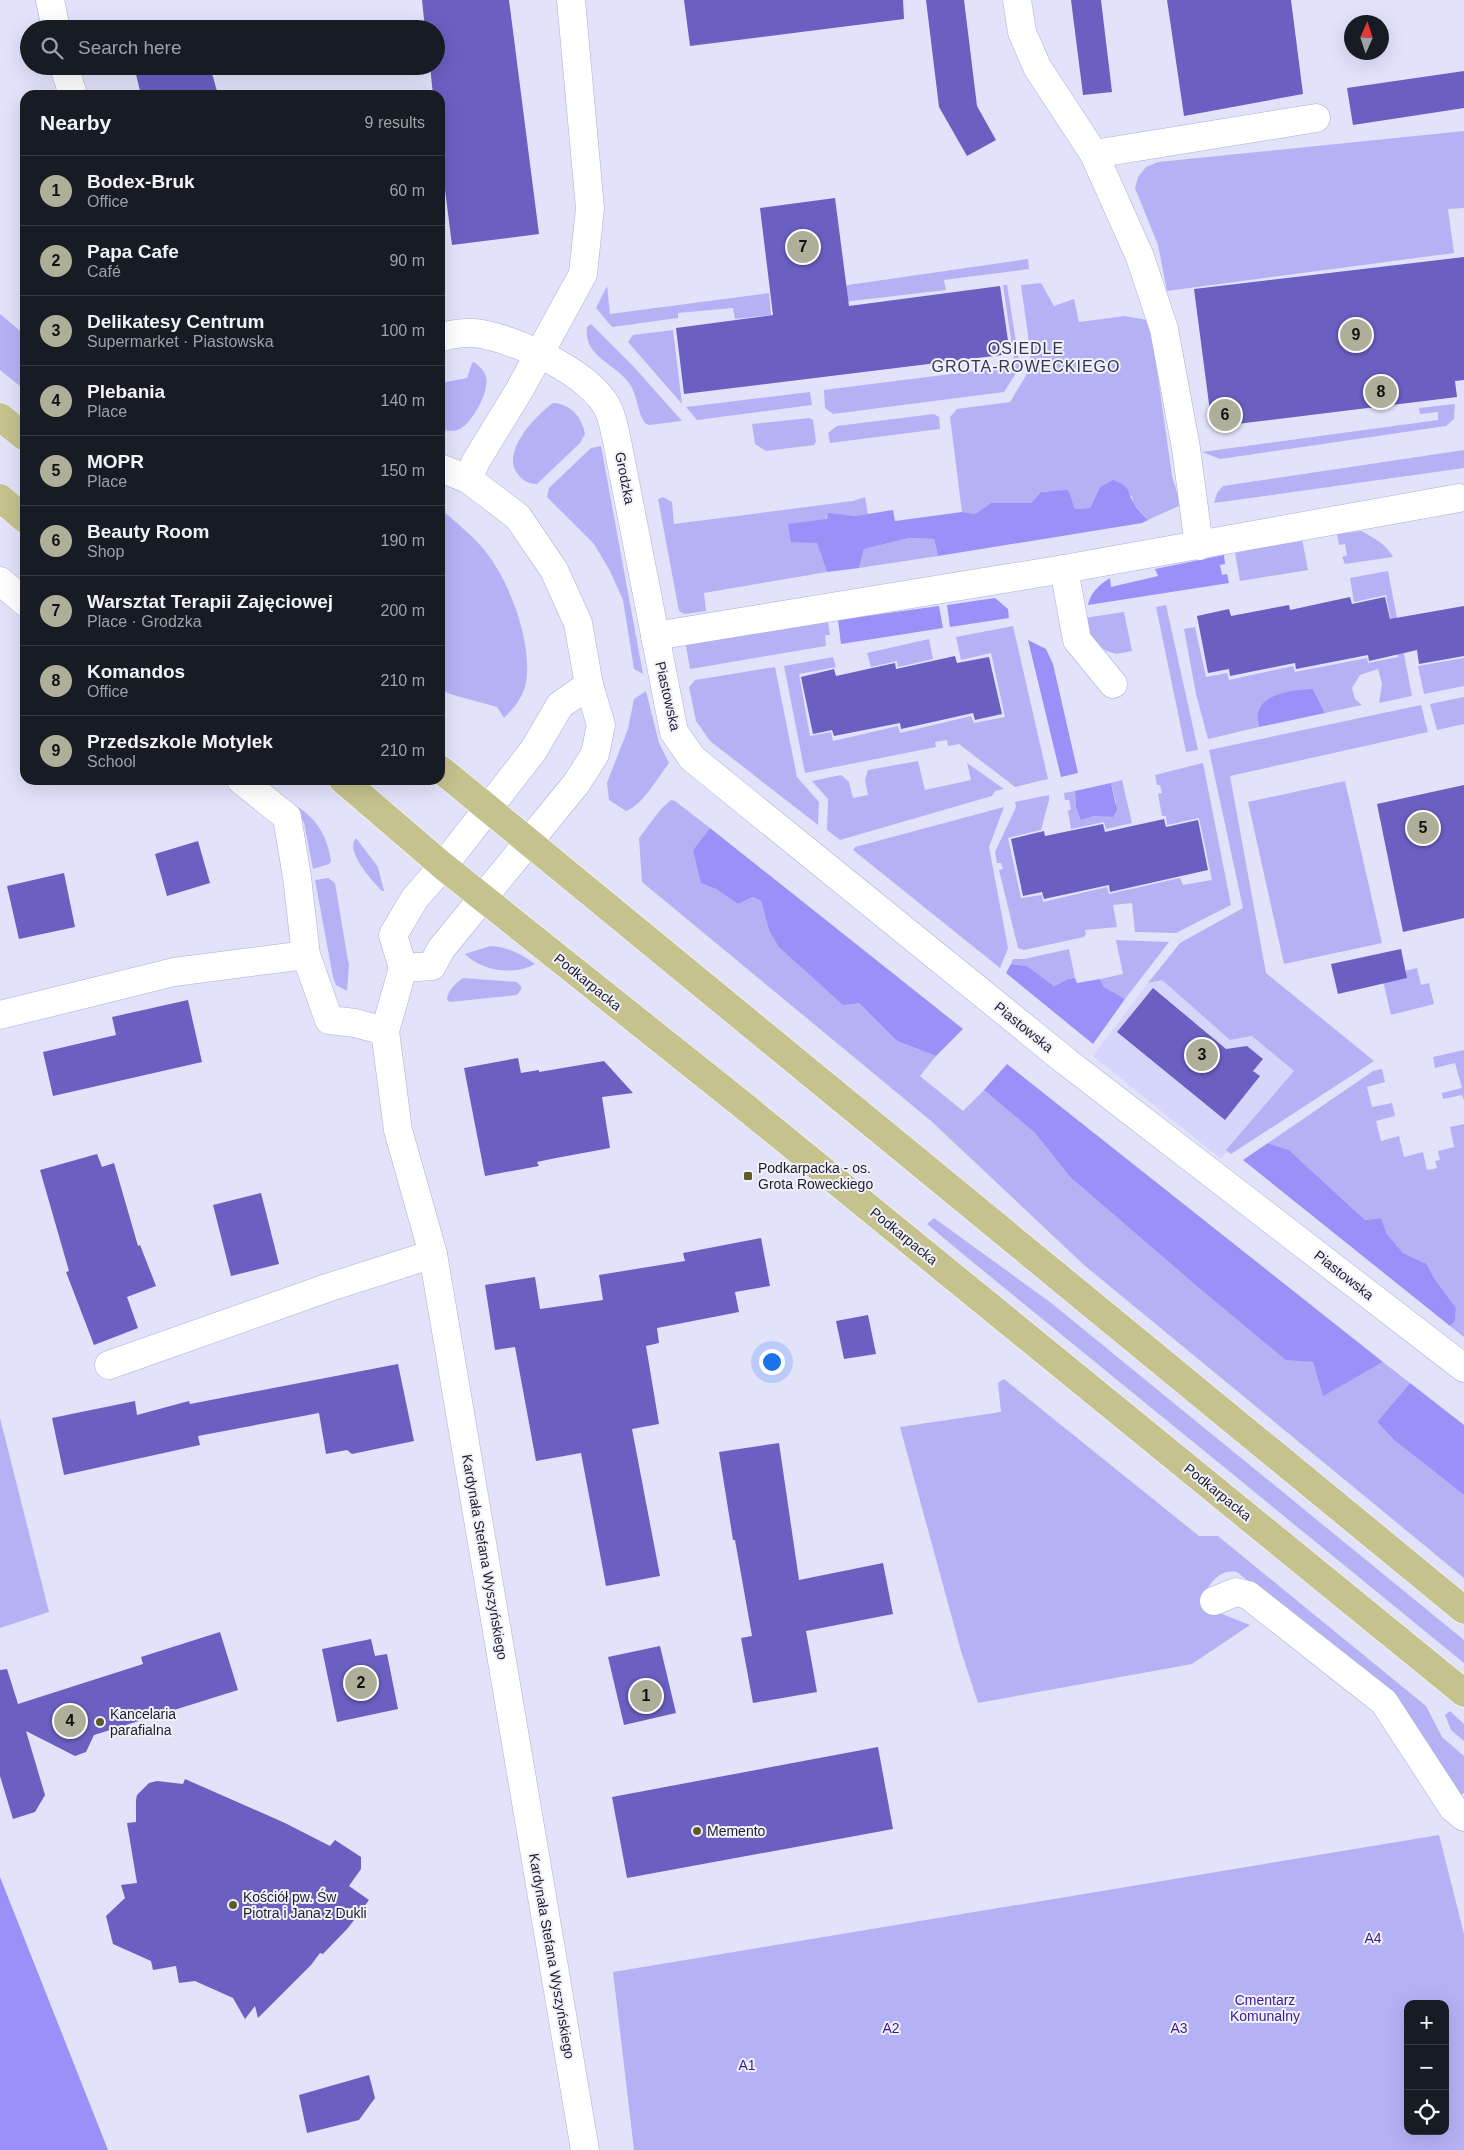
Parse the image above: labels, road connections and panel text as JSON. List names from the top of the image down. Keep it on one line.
{"streets":{"main road":["Podkarpacka"],"street":["Grodzka","Piastowska","Kardynała Stefana Wyszyńskiego"]},"crossings":[["Grodzka","Piastowska"]],"districts":["OSIEDLE GROTA-ROWECKIEGO"],"parks":["A4","Cmentarz Komunalny","A2","A3","A1"],"places":{"transit":["Podkarpacka - os. Grota Roweckiego"],"other":["Kancelaria parafialna","Memento","Kościół pw. Św Piotra i Jana z Dukli"]},"north":"top","page":{"search":"Search here","heading":["Nearby","9 results"],"list":[{"mark":"1","name":"Bodex-Bruk","note":"Office","value":"60 m"},{"mark":"2","name":"Papa Cafe","note":"Café","value":"90 m"},{"mark":"3","name":"Delikatesy Centrum","note":"Supermarket · Piastowska","value":"100 m"},{"mark":"4","name":"Plebania","note":"Place","value":"140 m"},{"mark":"5","name":"MOPR","note":"Place","value":"150 m"},{"mark":"6","name":"Beauty Room","note":"Shop","value":"190 m"},{"mark":"7","name":"Warsztat Terapii Zajęciowej","note":"Place · Grodzka","value":"200 m"},{"mark":"8","name":"Komandos","note":"Office","value":"210 m"},{"mark":"9","name":"Przedszkole Motylek","note":"School","value":"210 m"}],"pins":["7","9","8","6","5","3","2","1","4"],"map_buttons":["+","−"]}}
